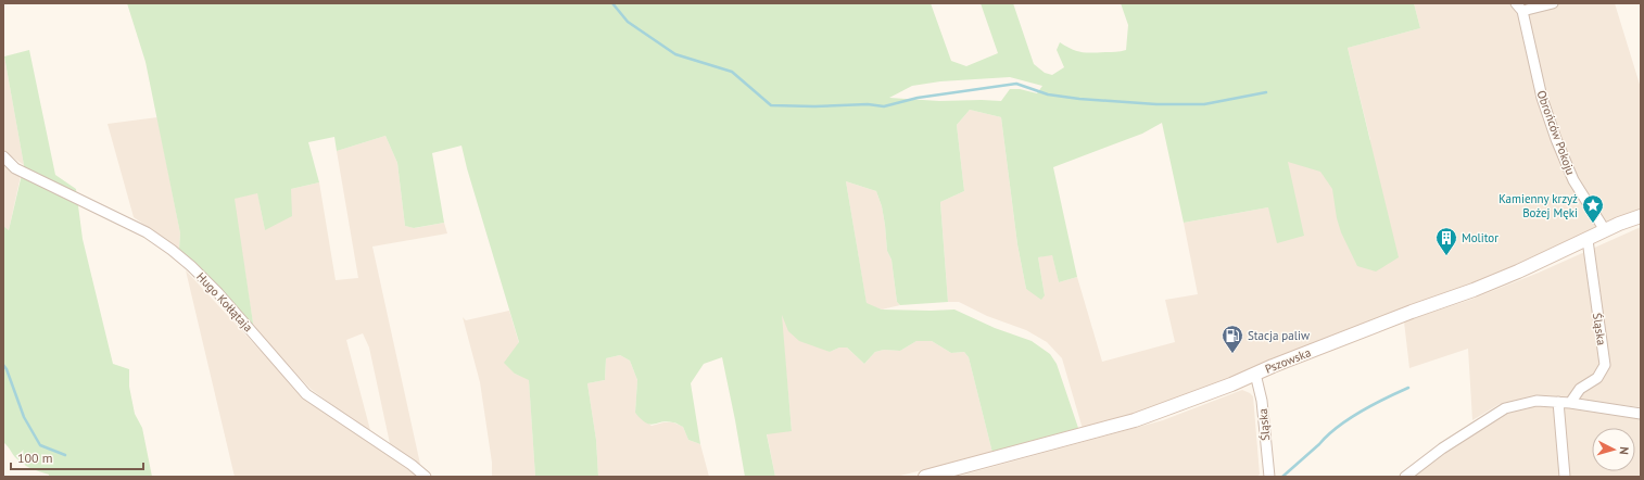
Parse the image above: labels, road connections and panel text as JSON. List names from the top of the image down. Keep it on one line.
{"streets":{"main road":["Pszowska"],"street":["Obrońców Pokoju","Hugo Kołłątaja","Śląska"]},"crossings":[["Obrońców Pokoju","Pszowska"],["Śląska","Pszowska"]],"places":{"place":["Kamienny krzyż Bożej Męki"],"building":["Molitor"],"fuel station":["Stacja paliw"]},"scale_bar":"100 m","north":"right"}
